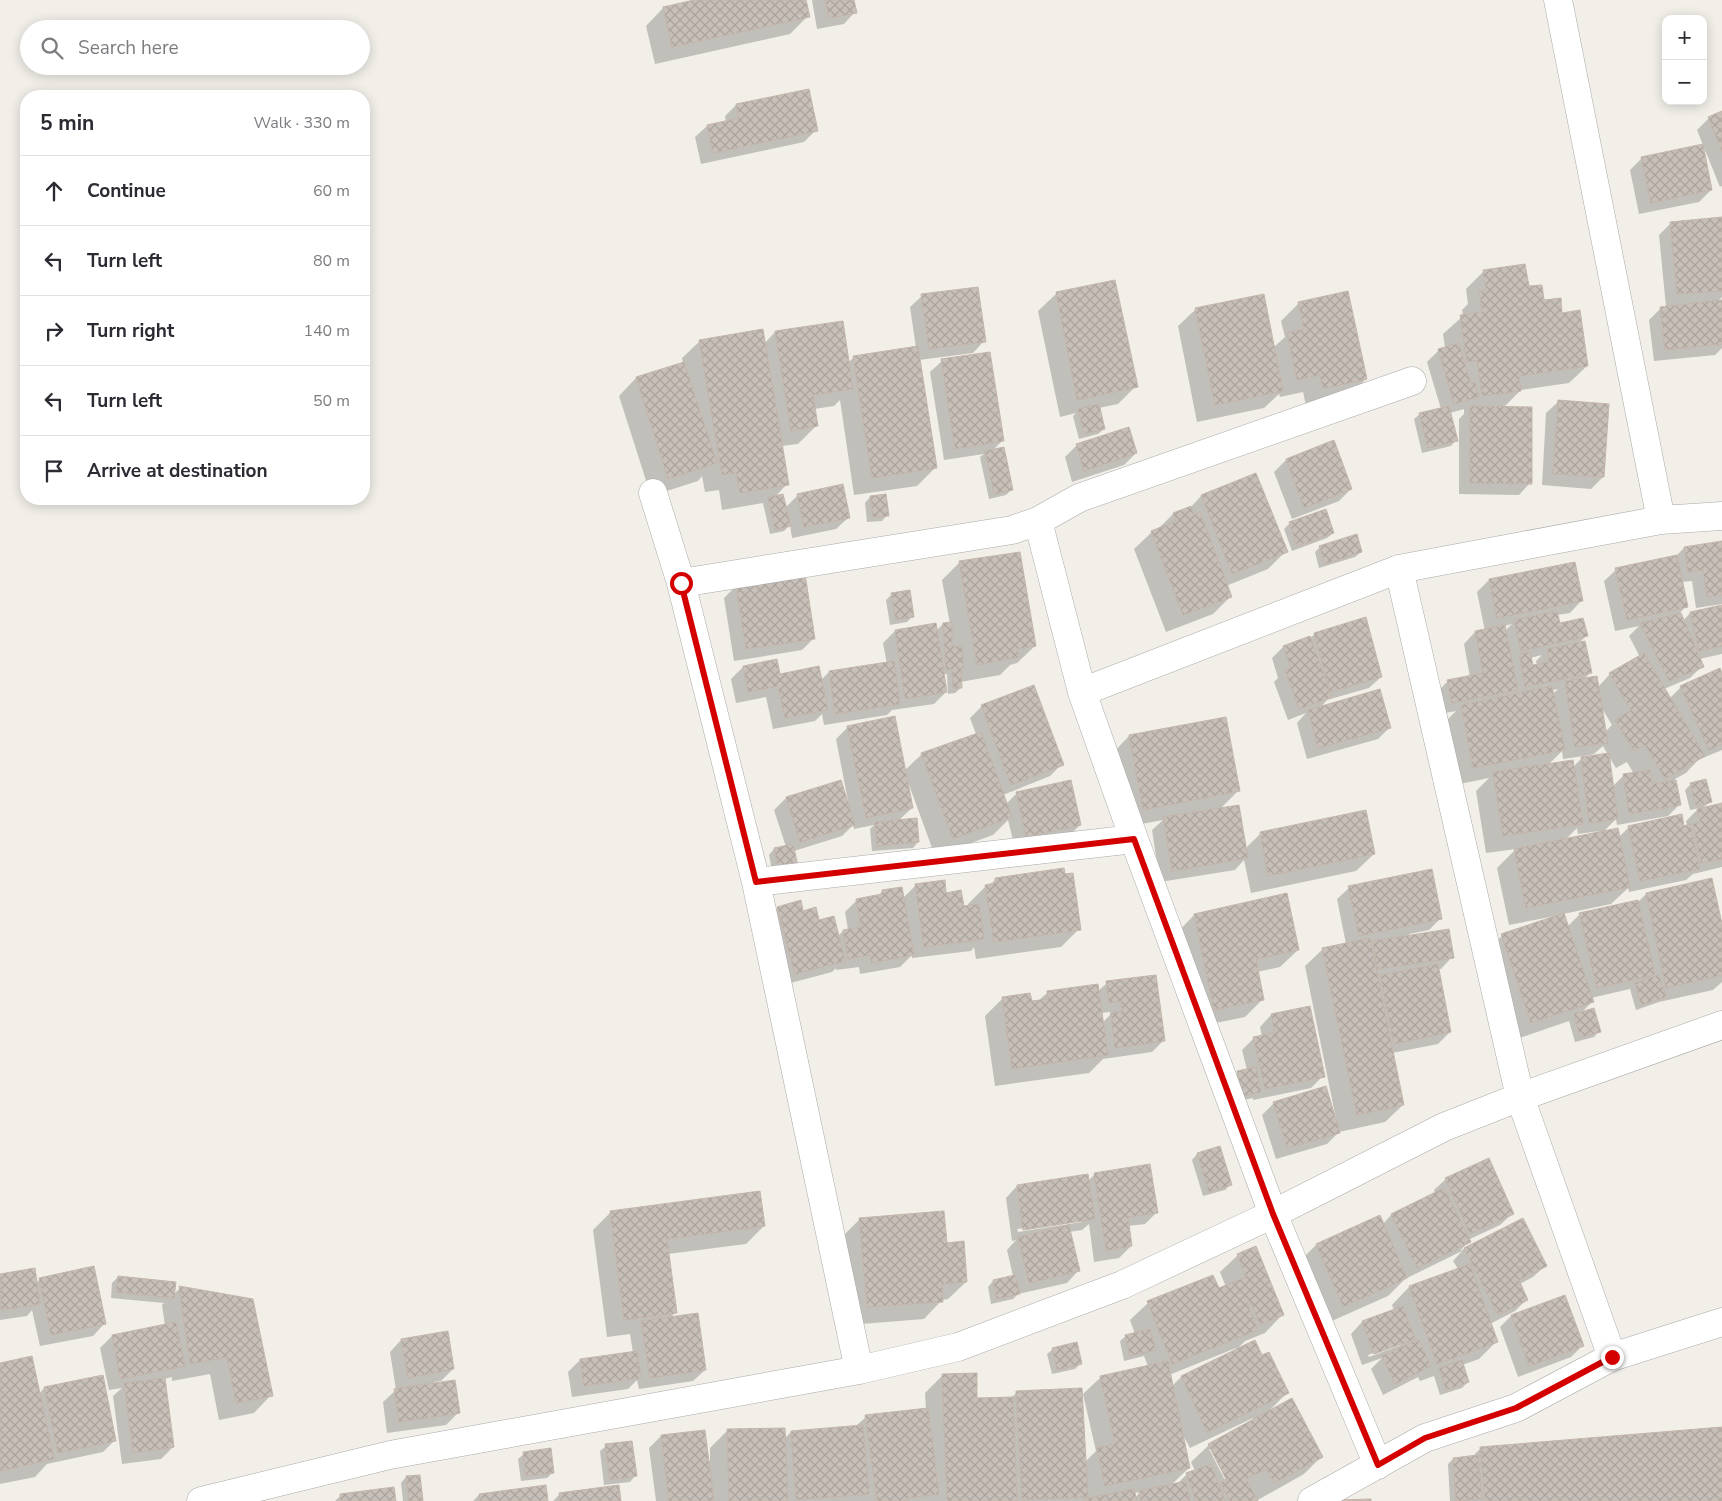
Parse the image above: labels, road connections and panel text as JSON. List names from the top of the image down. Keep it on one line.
{"page":{"map_buttons":["+","−"],"search":"Search here","heading":["5 min","Walk · 330 m"],"list":[["Continue","60 m"],["Turn left","80 m"],["Turn right","140 m"],["Turn left","50 m"],"Arrive at destination"]}}
